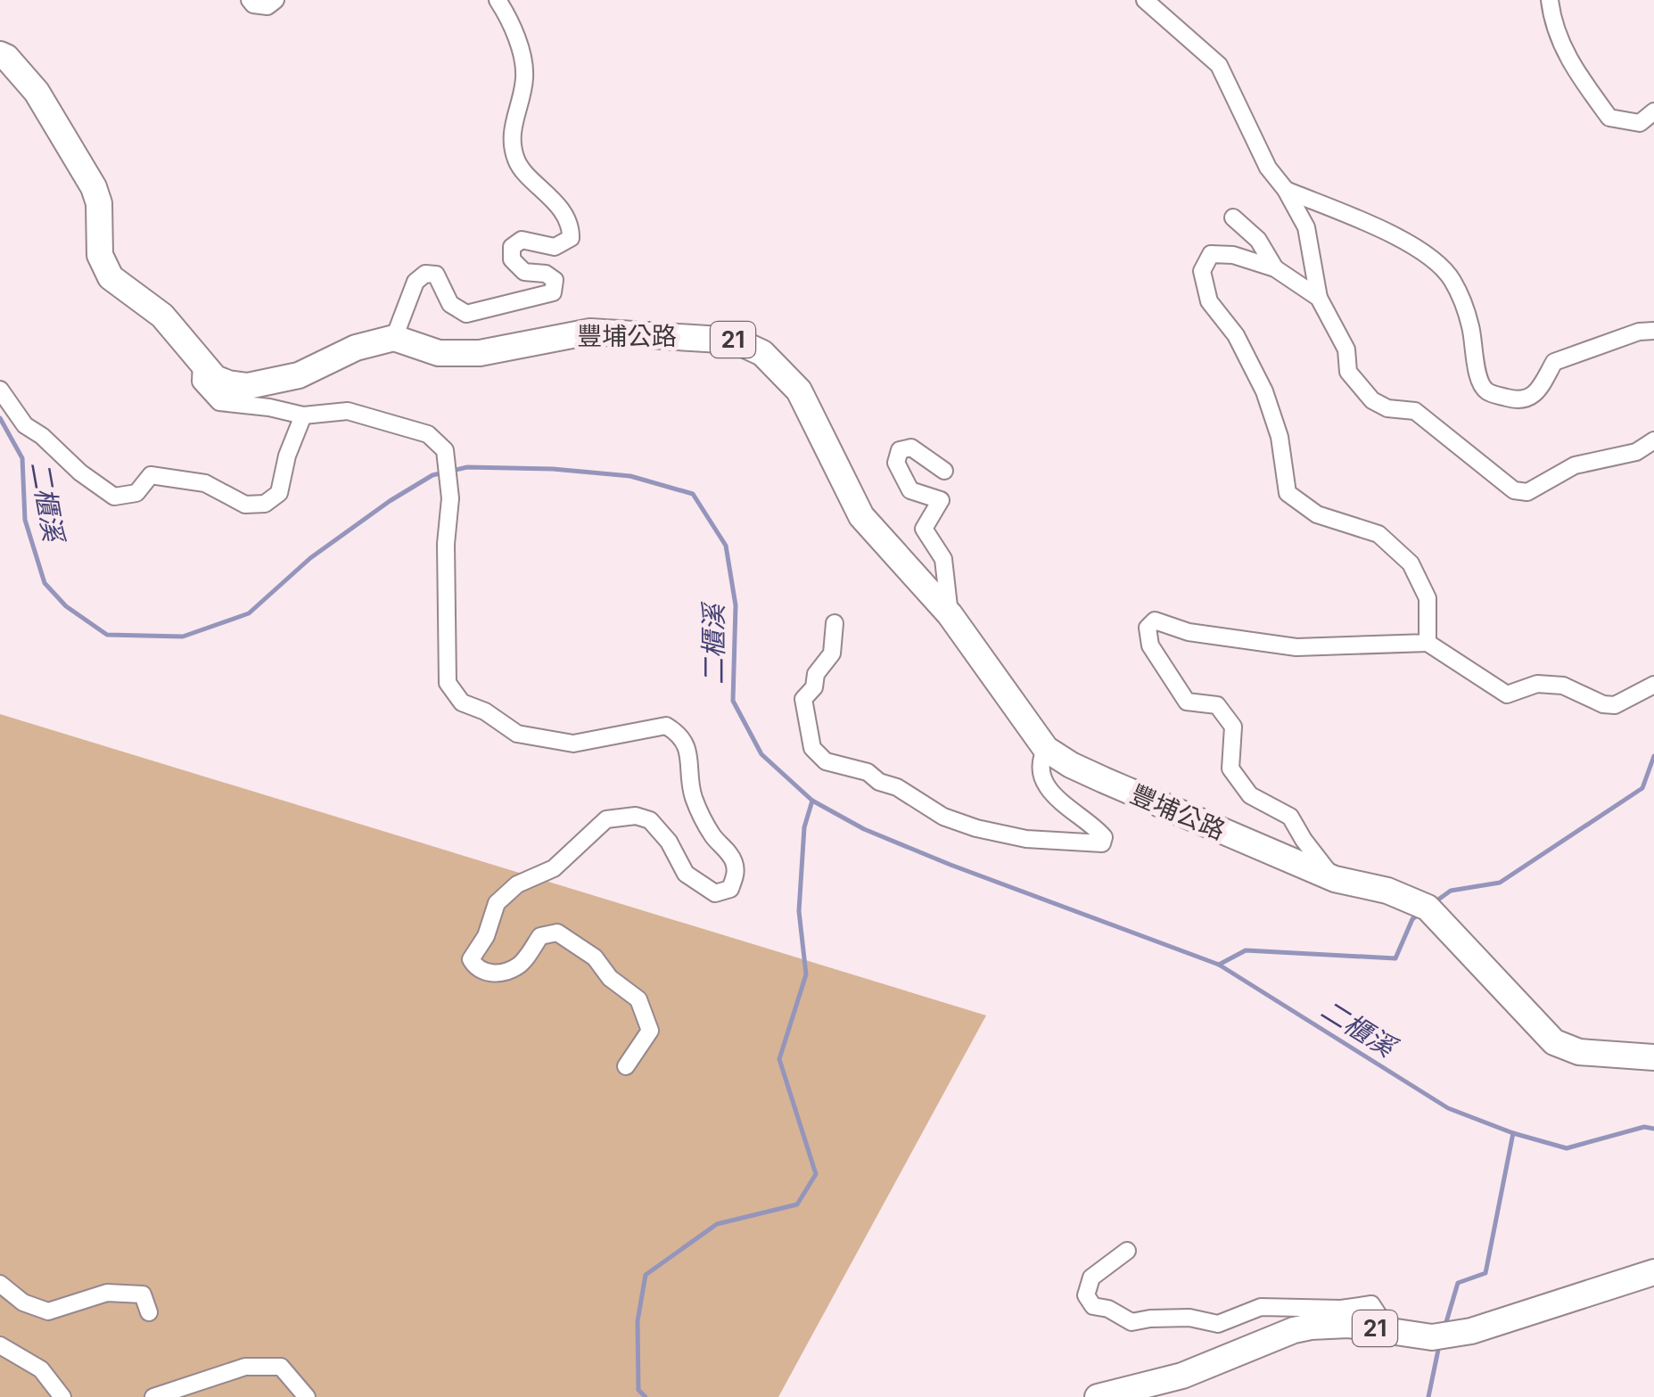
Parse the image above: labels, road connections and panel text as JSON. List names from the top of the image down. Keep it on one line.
{"streets":{"main road":["豐埔公路","21"]},"water":["二櫃溪"]}
